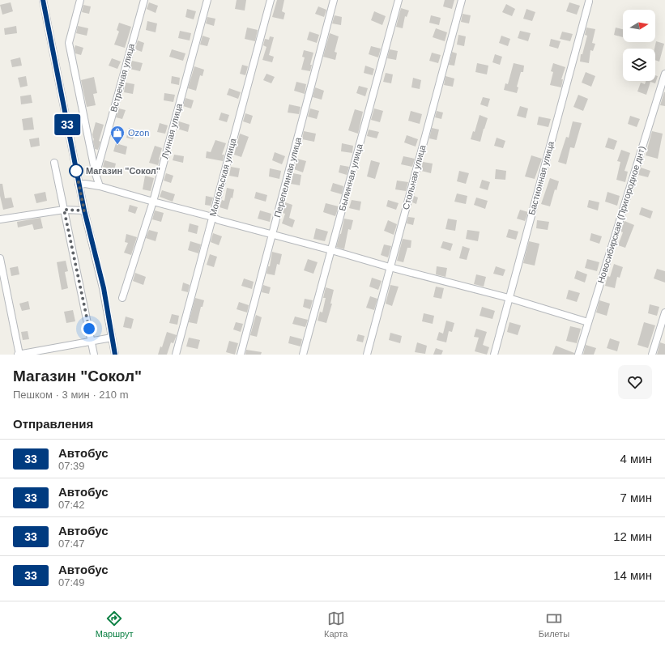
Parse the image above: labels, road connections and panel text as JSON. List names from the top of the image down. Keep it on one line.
{"streets":{"street":["Встречная улица","Лунная улица","Монгольская улица","Перепелиная улица","Былинная улица","Стольная улица","Бастионная улица","Новосибирская (Пригородное днт)"]},"places":{"shop":["Ozon"],"other":["Магазин \"Сокол\""]},"lines":["bus line 33"],"north":"right","page":{"on_map":"33","heading":[["Магазин \"Сокол\"","Пешком · 3 мин · 210 m"],"Отправления"],"list":[{"mark":"33","name":"Автобус","note":"07:39","value":"4 мин"},{"mark":"33","name":"Автобус","note":"07:42","value":"7 мин"},{"mark":"33","name":"Автобус","note":"07:47","value":"12 мин"},{"mark":"33","name":"Автобус","note":"07:49","value":"14 мин"}],"tabs":["Маршрут","Карта","Билеты"]}}
